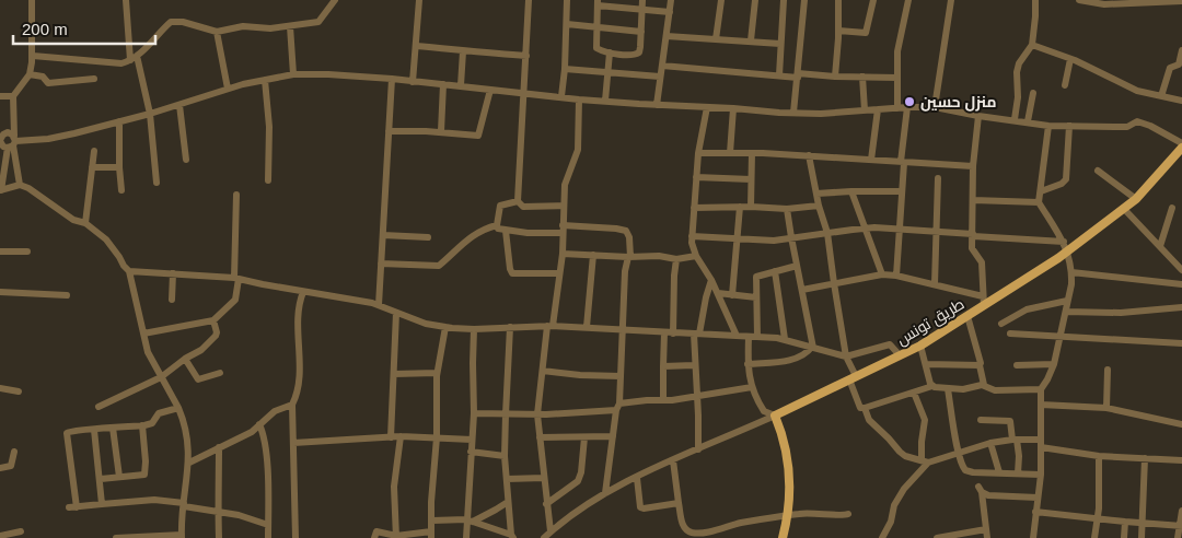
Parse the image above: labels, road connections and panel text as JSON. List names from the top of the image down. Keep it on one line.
{"streets":{"main road":["طريق تونس"]},"places":["منزل حسين"],"scale_bar":"200 m"}
